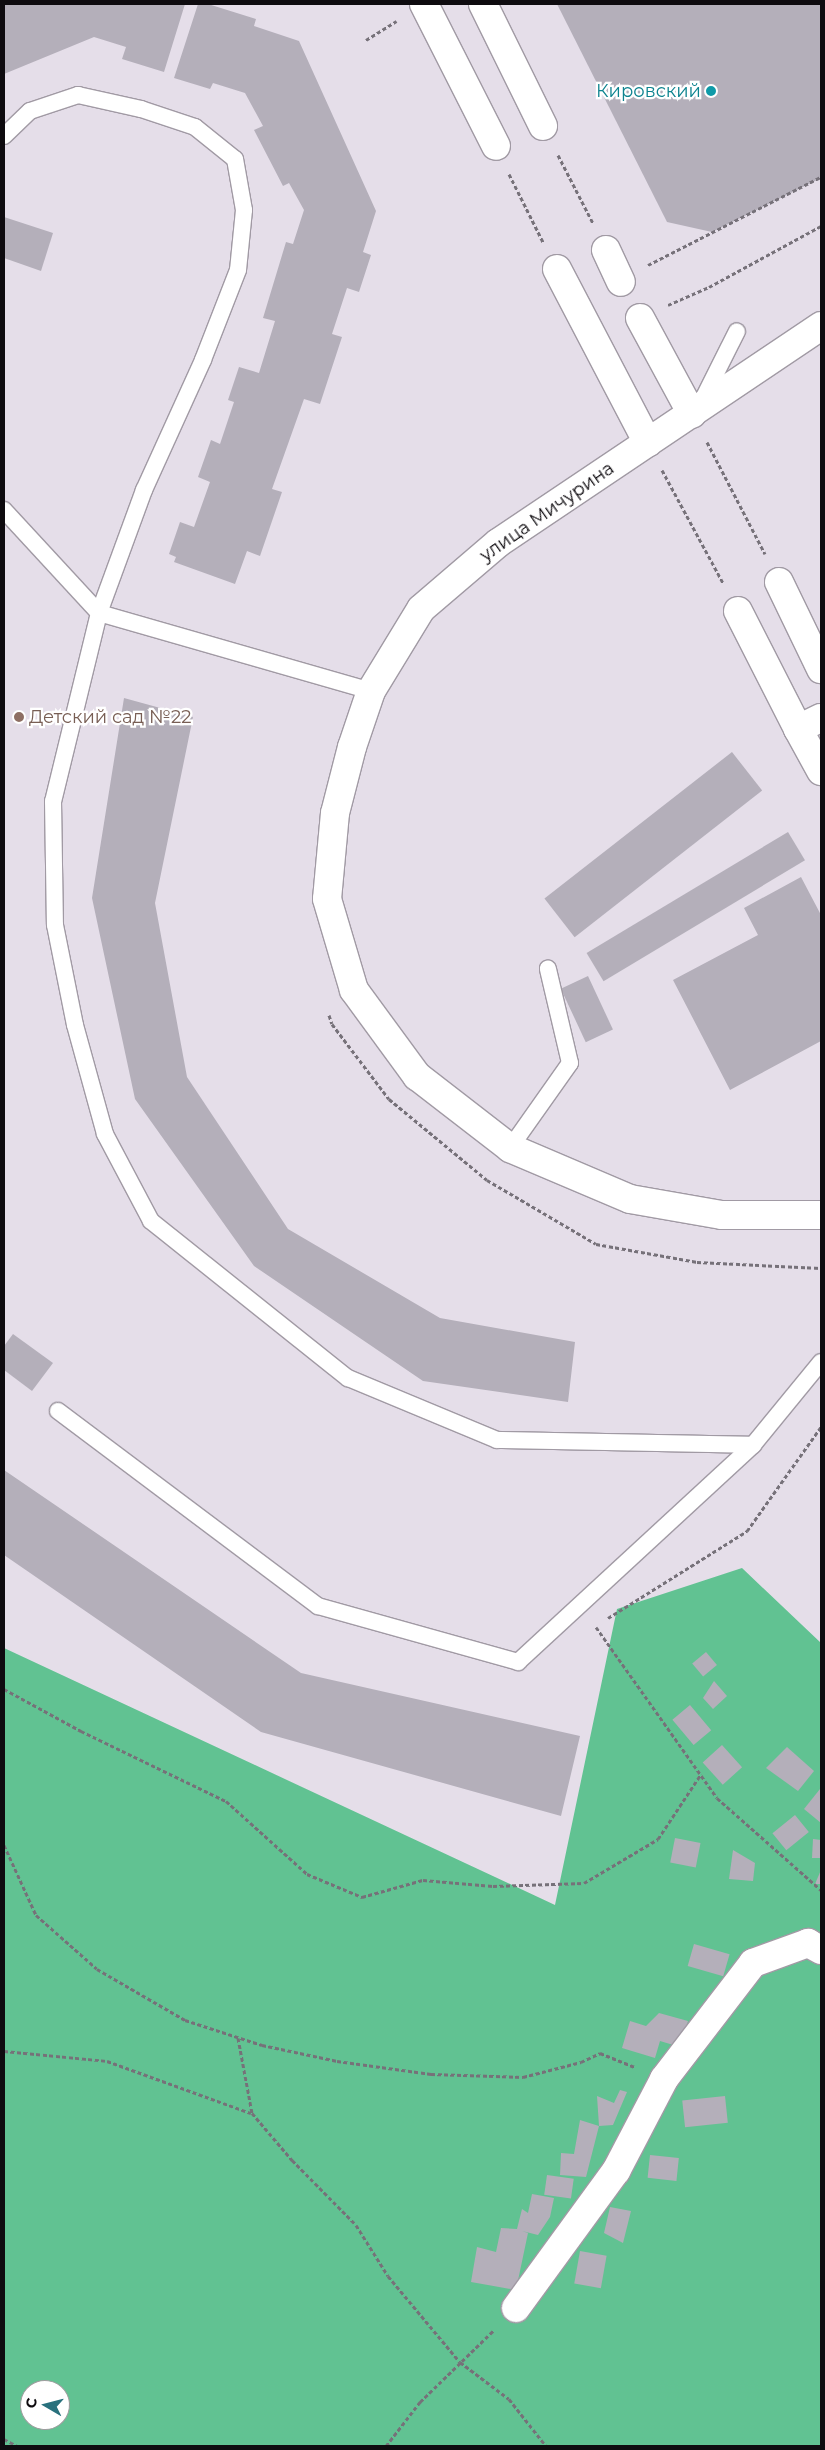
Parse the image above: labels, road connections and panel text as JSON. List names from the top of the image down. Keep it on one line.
{"streets":{"street":["улица Мичурина"]},"places":["Кировский","Детский сад №22"],"north":"left"}
